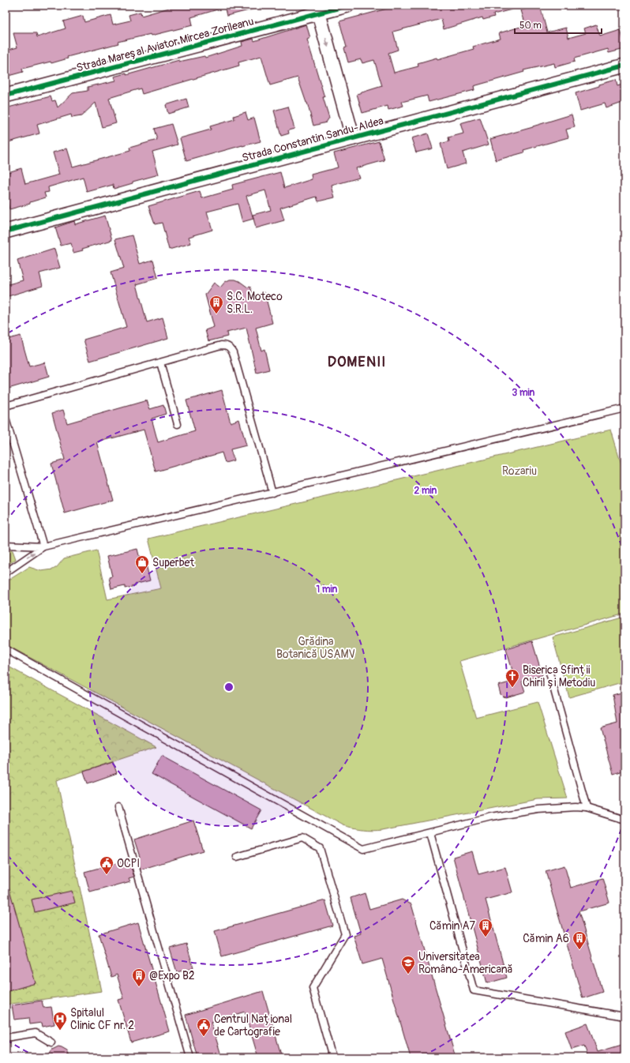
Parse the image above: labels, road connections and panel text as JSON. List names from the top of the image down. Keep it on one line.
{"streets":{"street":["Strada Mareșal Aviator Mircea Zorileanu","Strada Constantin Sandu-Aldea"]},"districts":["DOMENII"],"parks":["Rozariu","Grădina Botanică USAMV"],"places":{"building":["S.C. Moteco S.R.L.","Cămin A7","Cămin A6","@Expo B2"],"shop":["Superbet"],"church":["Biserica Sfinții Chiril și Metodiu"],"public building":["OCPI","Centrul Național de Cartografie"],"school or university":["Universitatea Româno-Americană"],"hospital":["Spitalul Clinic CF nr. 2"]},"scale_bar":"50 m","rings":["3 min","2 min","1 min"]}
